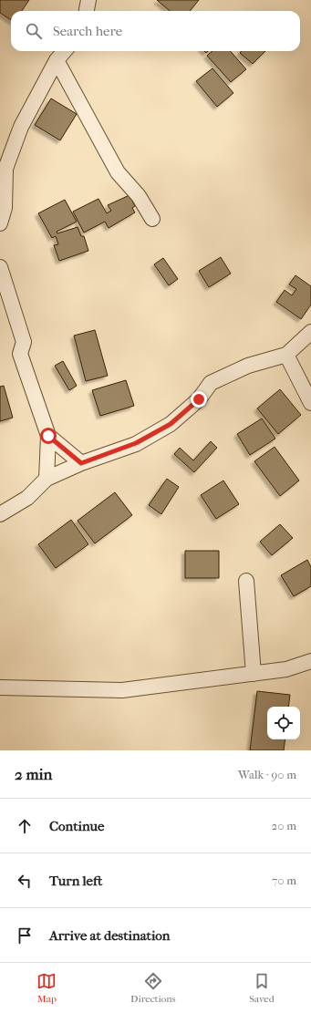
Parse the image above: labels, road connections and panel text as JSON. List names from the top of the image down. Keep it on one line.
{"page":{"search":"Search here","heading":["2 min","Walk · 90 m"],"list":[["Continue","20 m"],["Turn left","70 m"],"Arrive at destination"],"nav":["Map","Directions","Saved"]}}
